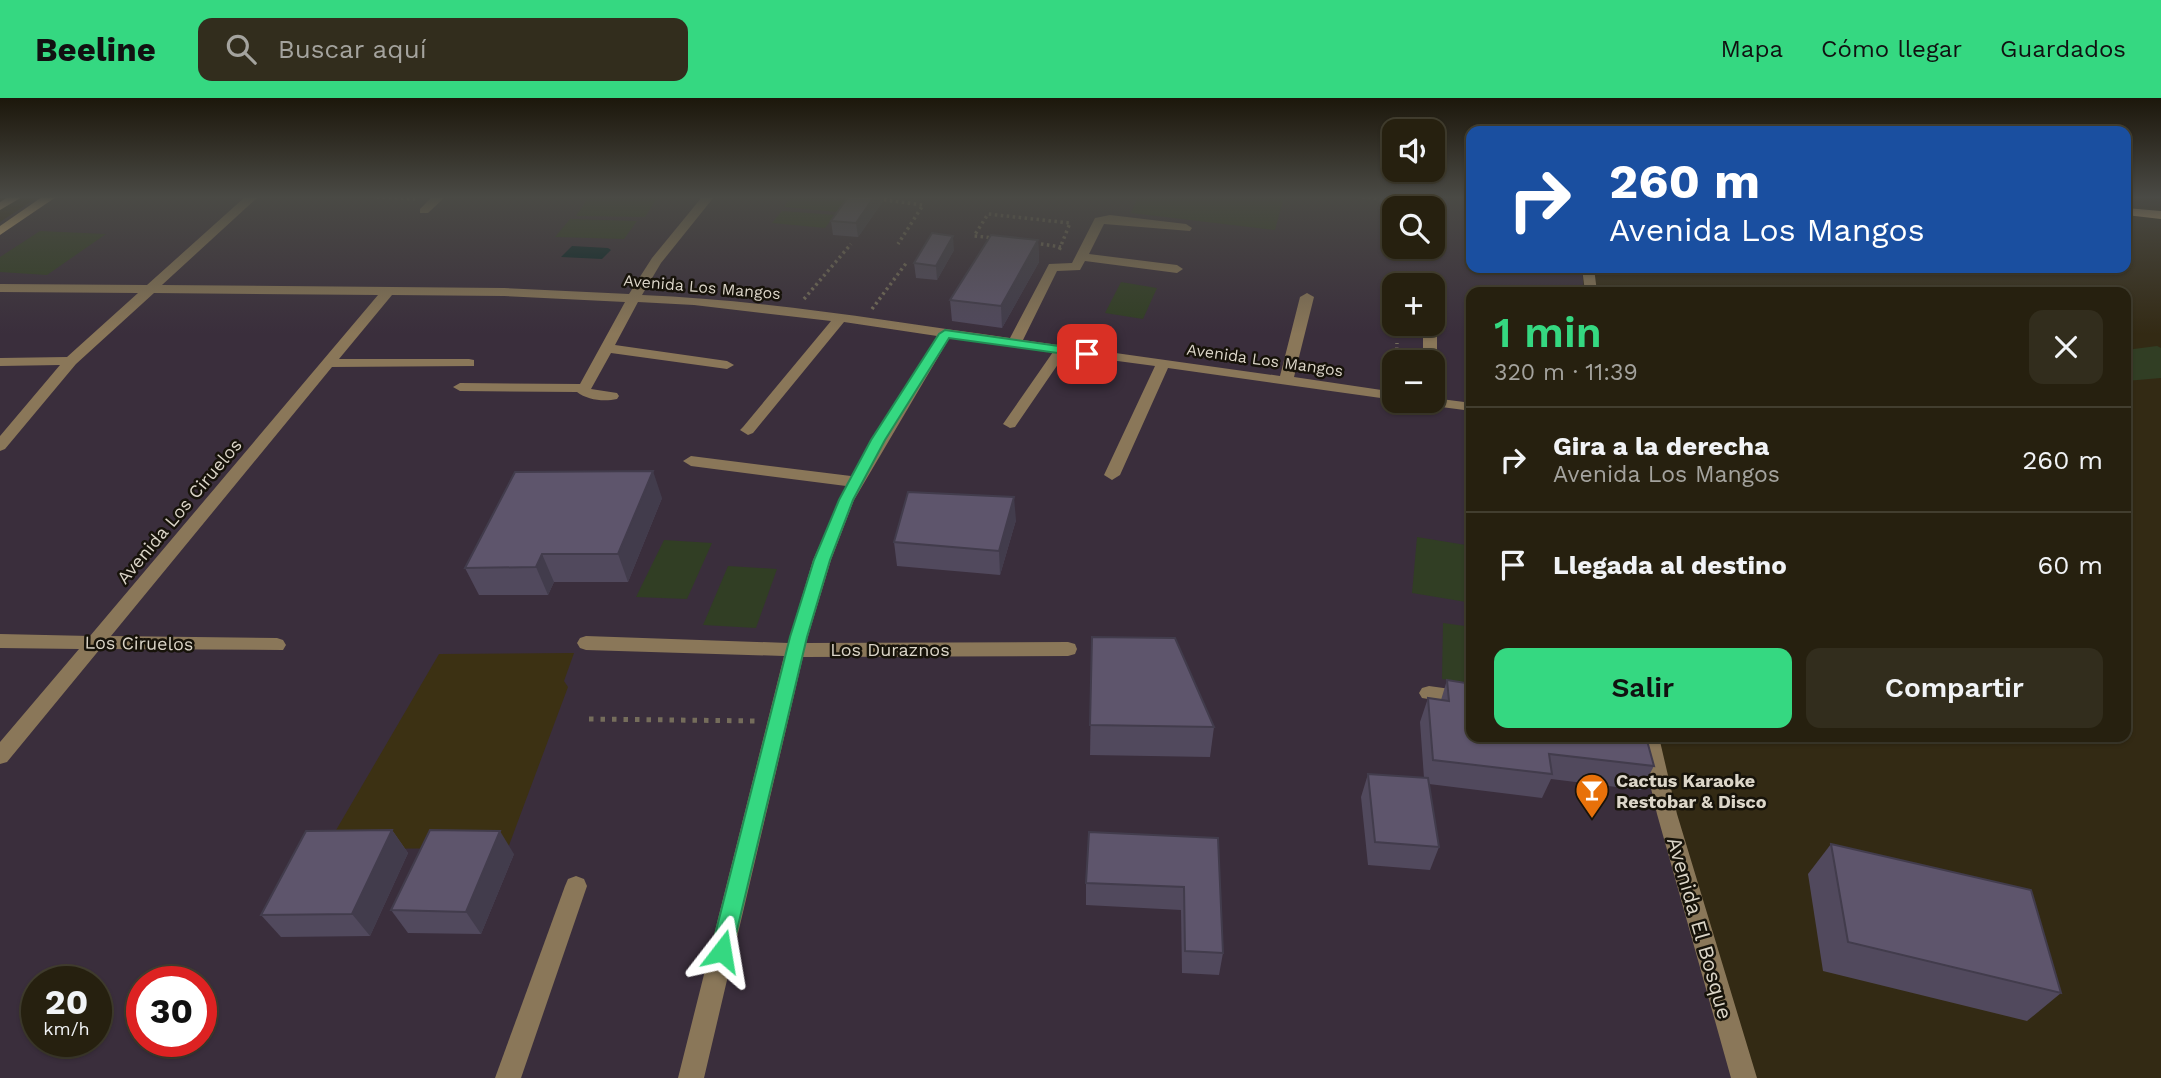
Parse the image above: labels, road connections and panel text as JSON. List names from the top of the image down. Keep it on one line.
{"streets":{"street":["Avenida Los Mangos","Avenida Los Ciruelos","Los Ciruelos","Los Duraznos","Avenida El Bosque"]},"crossings":[["Avenida Los Mangos","Avenida Los Ciruelos"],["Avenida Los Ciruelos","Los Ciruelos"]],"places":{"bar":["Cactus Karaoke Restobar & Disco"]},"page":{"header":"Beeline","search":"Buscar aquí","nav":["Mapa","Cómo llegar","Guardados"],"map_buttons":["+","−"],"turn":["260 m","Avenida Los Mangos"],"heading":["1 min","320 m · 11:39"],"list":[{"name":"Gira a la derecha","note":"Avenida Los Mangos","value":"260 m"},{"name":"Llegada al destino","value":"60 m"}],"buttons":["Salir","Compartir"],"speed":"20 km/h","limit":"30"}}
